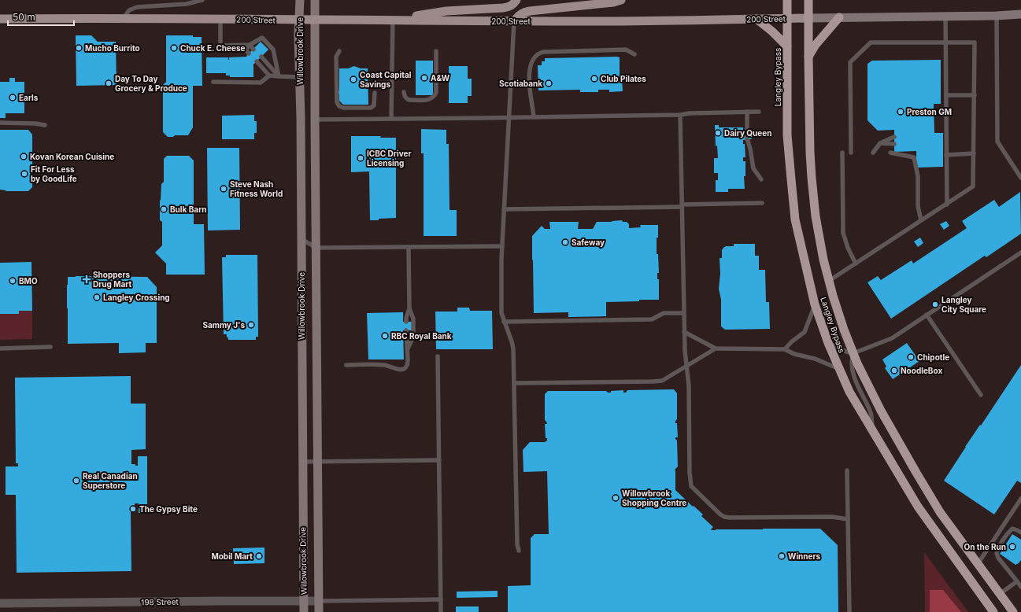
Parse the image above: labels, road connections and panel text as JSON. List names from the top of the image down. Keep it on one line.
{"streets":{"highway":["Langley Bypass"],"main road":["200 Street","Willowbrook Drive"],"street":["198 Street"]},"crossings":[["200 Street","Willowbrook Drive"],["200 Street","Langley Bypass"],["Willowbrook Drive","198 Street"]],"places":{"other":["Mucho Burrito","Chuck E. Cheese","A&W","Club Pilates","Coast Capital Savings","Day To Day Grocery & Produce","Scotiabank","Earls","Preston GM","Dairy Queen","Kovan Korean Cuisine","ICBC Driver Licensing","Fit For Less by GoodLife","Steve Nash Fitness World","Bulk Barn","Safeway","BMO","Langley Crossing","Langley City Square","Sammy J's","RBC Royal Bank","Chipotle","NoodleBox","Real Canadian Superstore","Willowbrook Shopping Centre","The Gypsy Bite","On the Run","Mobil Mart","Winners"],"health":["Shoppers Drug Mart"]},"scale_bar":"50 m"}
